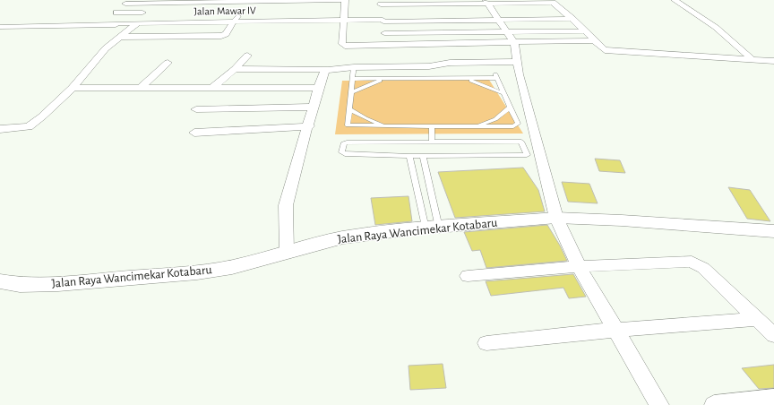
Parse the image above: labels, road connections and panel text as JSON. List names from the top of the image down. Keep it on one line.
{"streets":{"street":["Jalan Mawar IV","Jalan Raya Wancimekar Kotabaru"]}}
